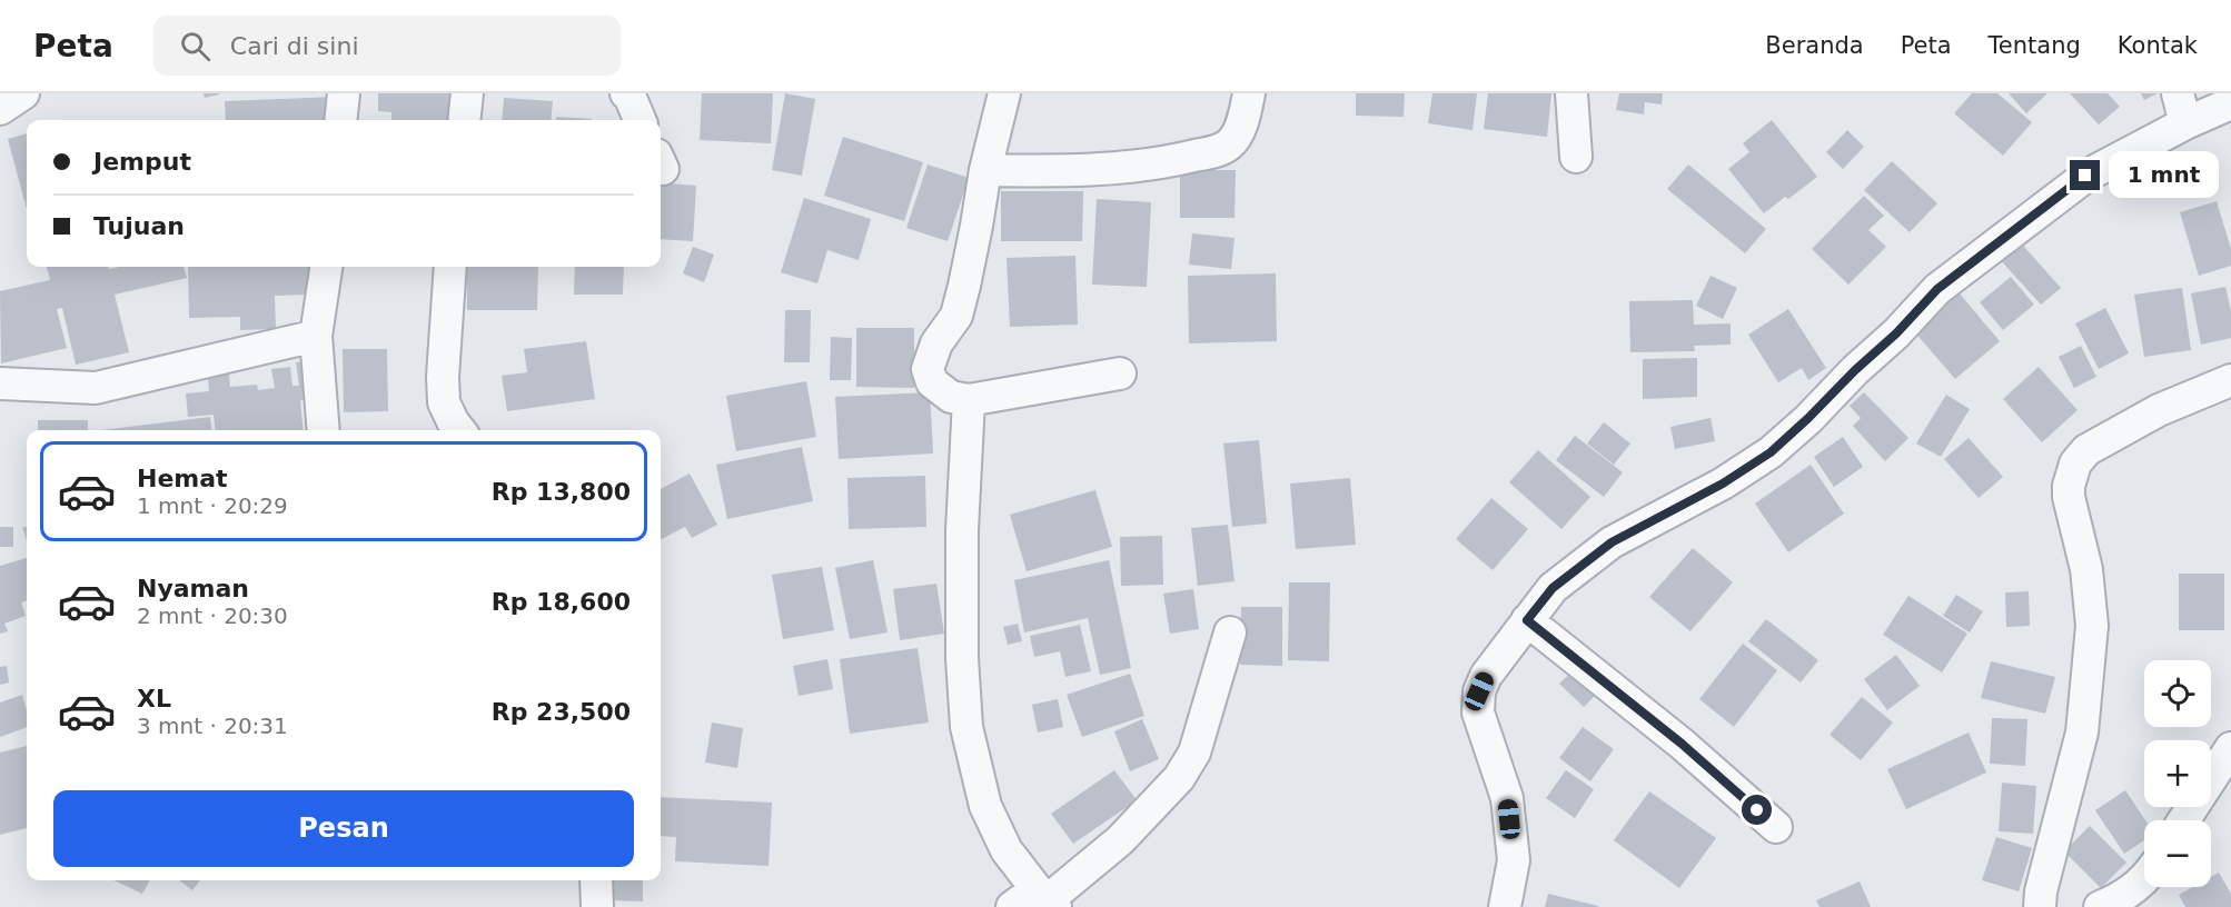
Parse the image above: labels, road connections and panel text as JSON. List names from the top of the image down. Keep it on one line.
{"page":{"header":"Peta","search":"Cari di sini","nav":["Beranda","Peta","Tentang","Kontak"],"banner":["Jemput","Tujuan"],"bubble":"1 mnt","list":[{"name":"Hemat","note":"1 mnt · 20:29","value":"Rp 13,800"},{"name":"Nyaman","note":"2 mnt · 20:30","value":"Rp 18,600"},{"name":"XL","note":"3 mnt · 20:31","value":"Rp 23,500"}],"map_buttons":["+","−"],"buttons":"Pesan"}}
